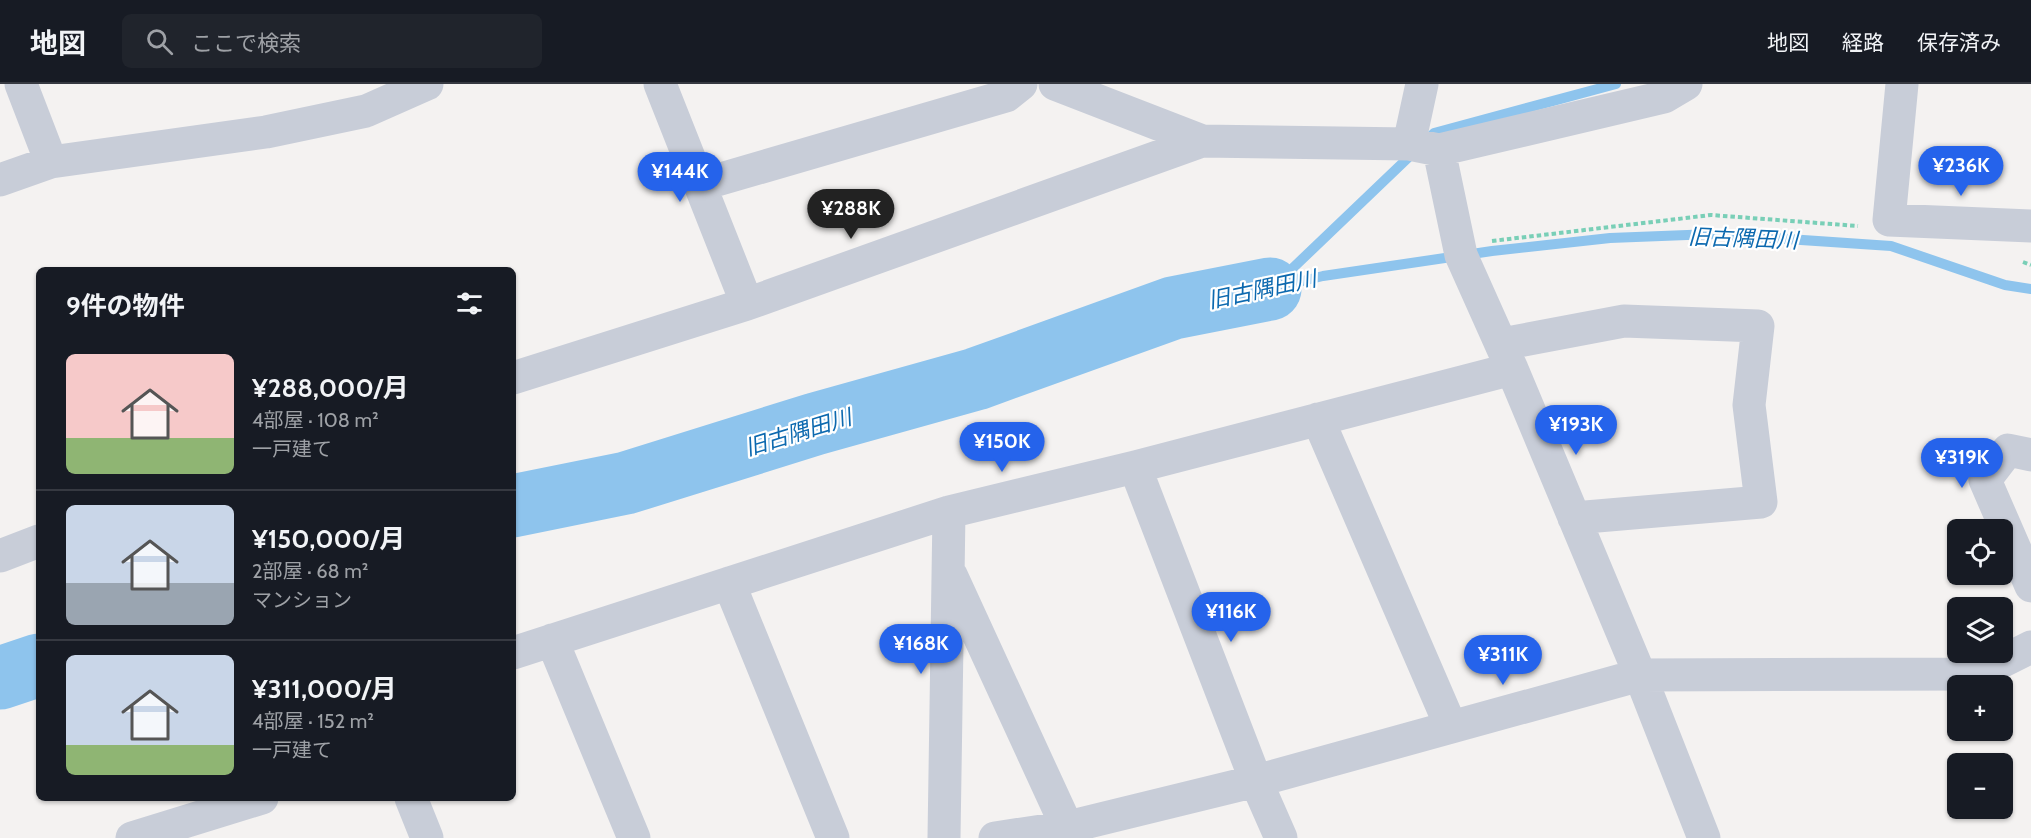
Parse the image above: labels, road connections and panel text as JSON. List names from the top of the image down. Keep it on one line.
{"water":["旧古隅田川"],"page":{"header":"地図","search":"ここで検索","nav":["地図","経路","保存済み"],"price":["¥236K","¥144K","¥288K","¥193K","¥150K","¥319K","¥116K","¥168K","¥311K"],"heading":"9件の物件","list":[{"name":"¥288,000/月","note":"4部屋 · 108 m² · 一戸建て"},{"name":"¥150,000/月","note":"2部屋 · 68 m² · マンション"},{"name":"¥311,000/月","note":"4部屋 · 152 m² · 一戸建て"}],"map_buttons":["+","−"]}}
